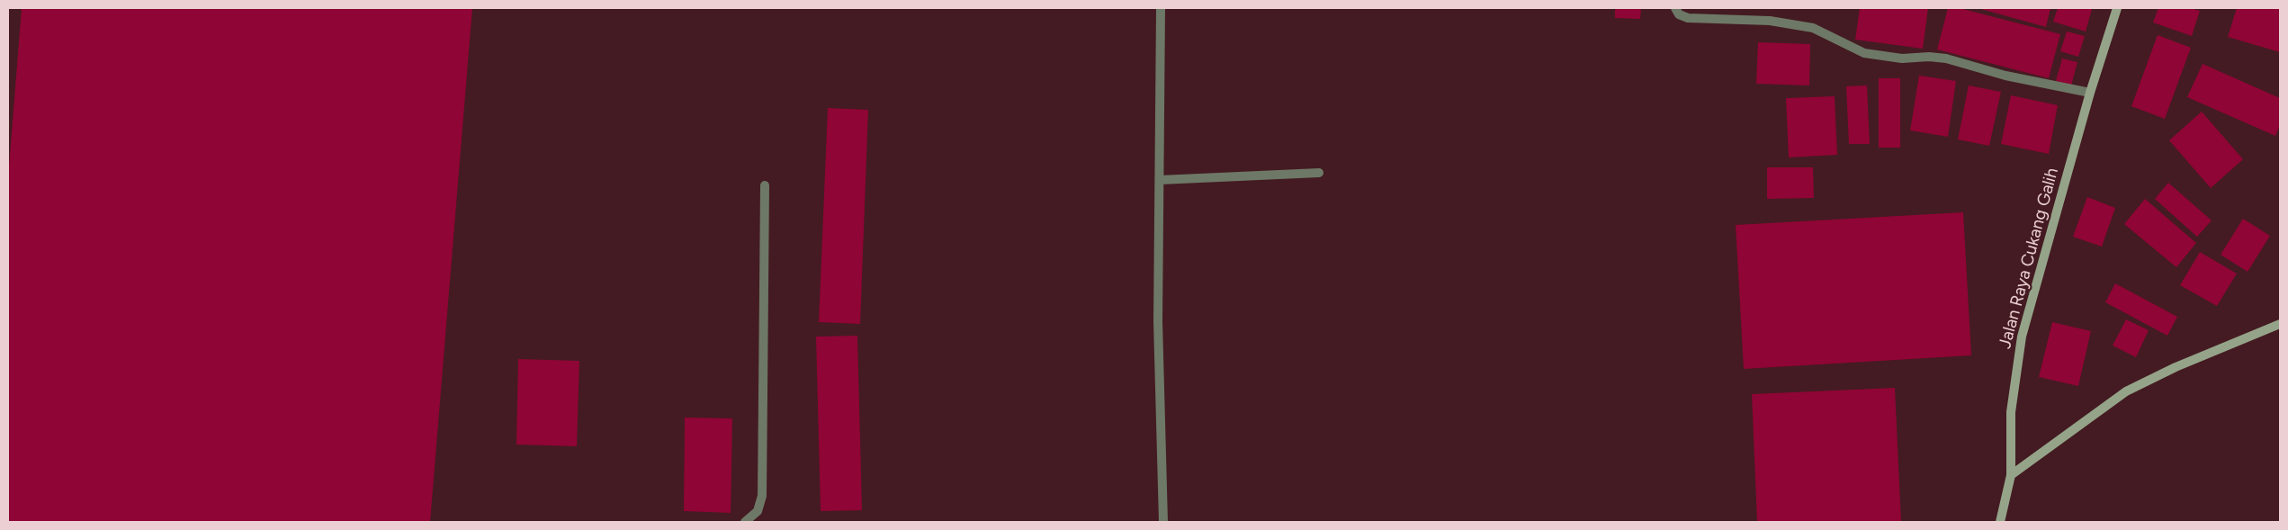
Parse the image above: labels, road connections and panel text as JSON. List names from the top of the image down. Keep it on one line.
{"streets":{"main road":["Jalan Raya Cukang Galih"]}}
